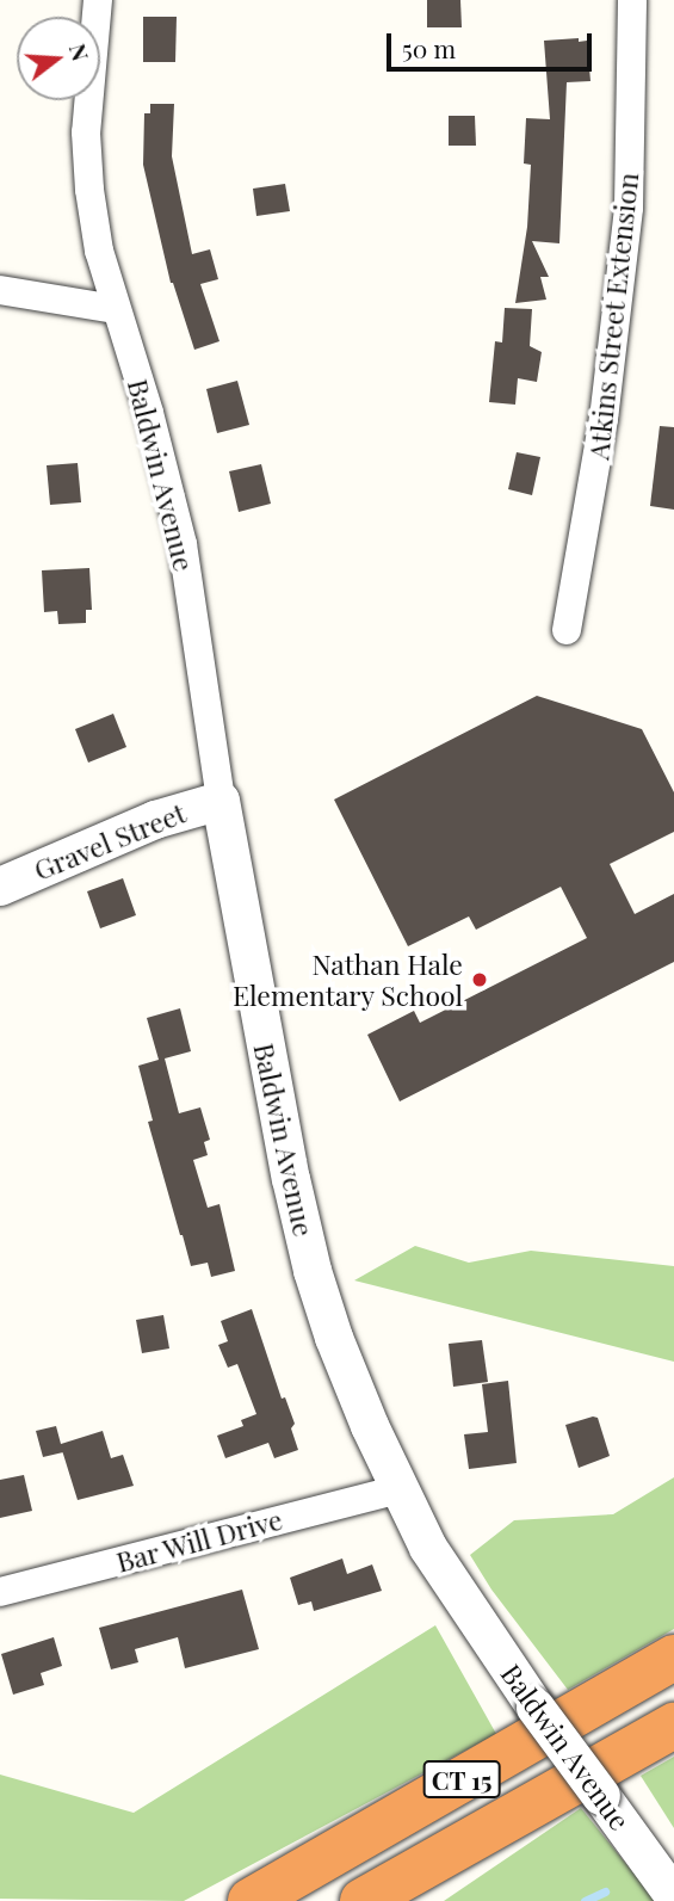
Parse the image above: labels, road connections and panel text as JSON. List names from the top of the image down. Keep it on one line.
{"streets":{"highway":["CT 15"],"street":["Atkins Street Extension","Baldwin Avenue","Gravel Street","Bar Will Drive"]},"crossings":[["Baldwin Avenue","Gravel Street"],["Baldwin Avenue","Bar Will Drive"]],"places":["Nathan Hale Elementary School"],"scale_bar":"50 m","north":"right"}
